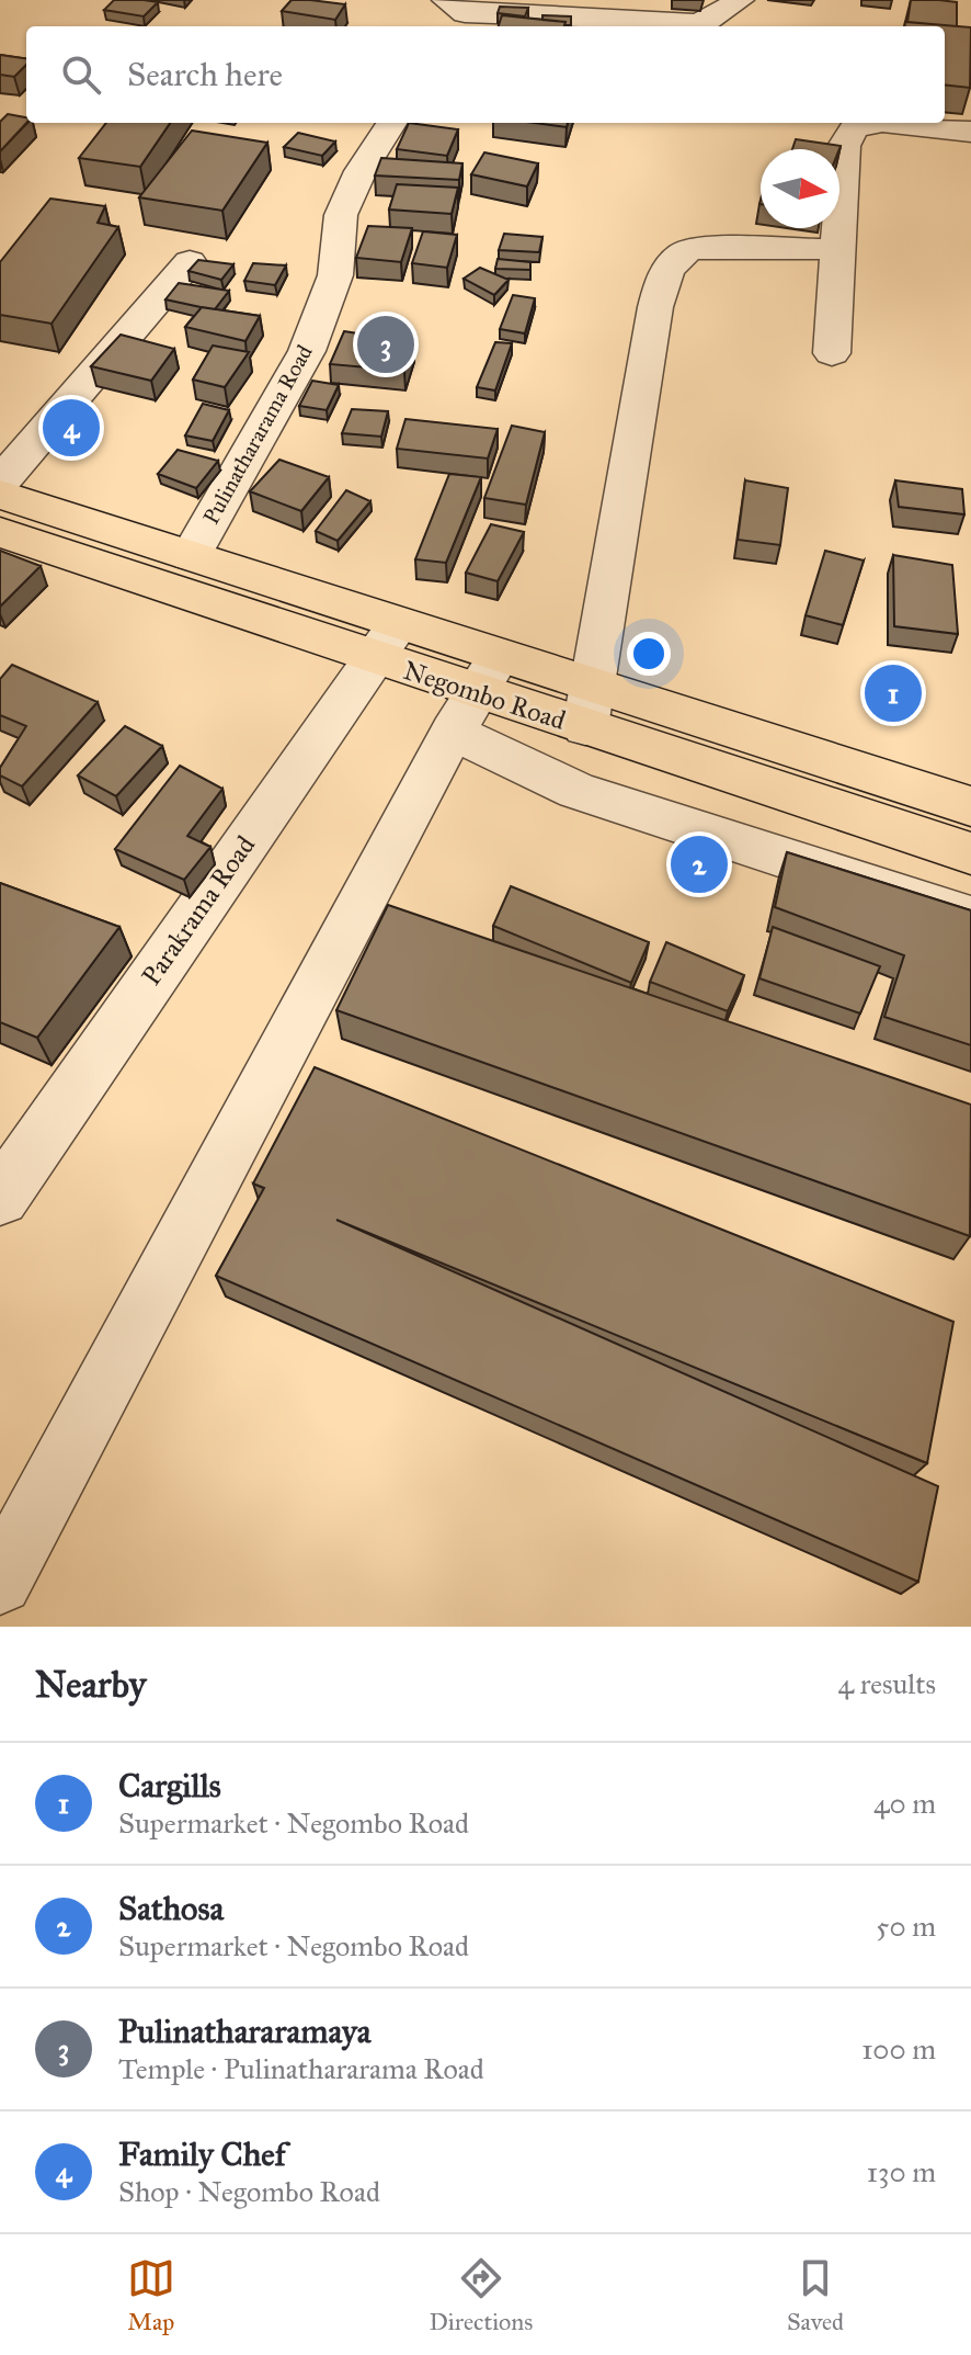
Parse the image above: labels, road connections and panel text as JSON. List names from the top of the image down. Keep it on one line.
{"streets":{"highway":["Negombo Road"],"street":["Pulinathararama Road","Parakrama Road"]},"crossings":[["Pulinathararama Road","Negombo Road"],["Negombo Road","Parakrama Road"]],"north":"right","page":{"search":"Search here","pins":["3","4","1","2"],"heading":["Nearby","4 results"],"list":[{"mark":"1","name":"Cargills","note":"Supermarket · Negombo Road","value":"40 m"},{"mark":"2","name":"Sathosa","note":"Supermarket · Negombo Road","value":"50 m"},{"mark":"3","name":"Pulinathararamaya","note":"Temple · Pulinathararama Road","value":"100 m"},{"mark":"4","name":"Family Chef","note":"Shop · Negombo Road","value":"130 m"}],"nav":["Map","Directions","Saved"]}}
